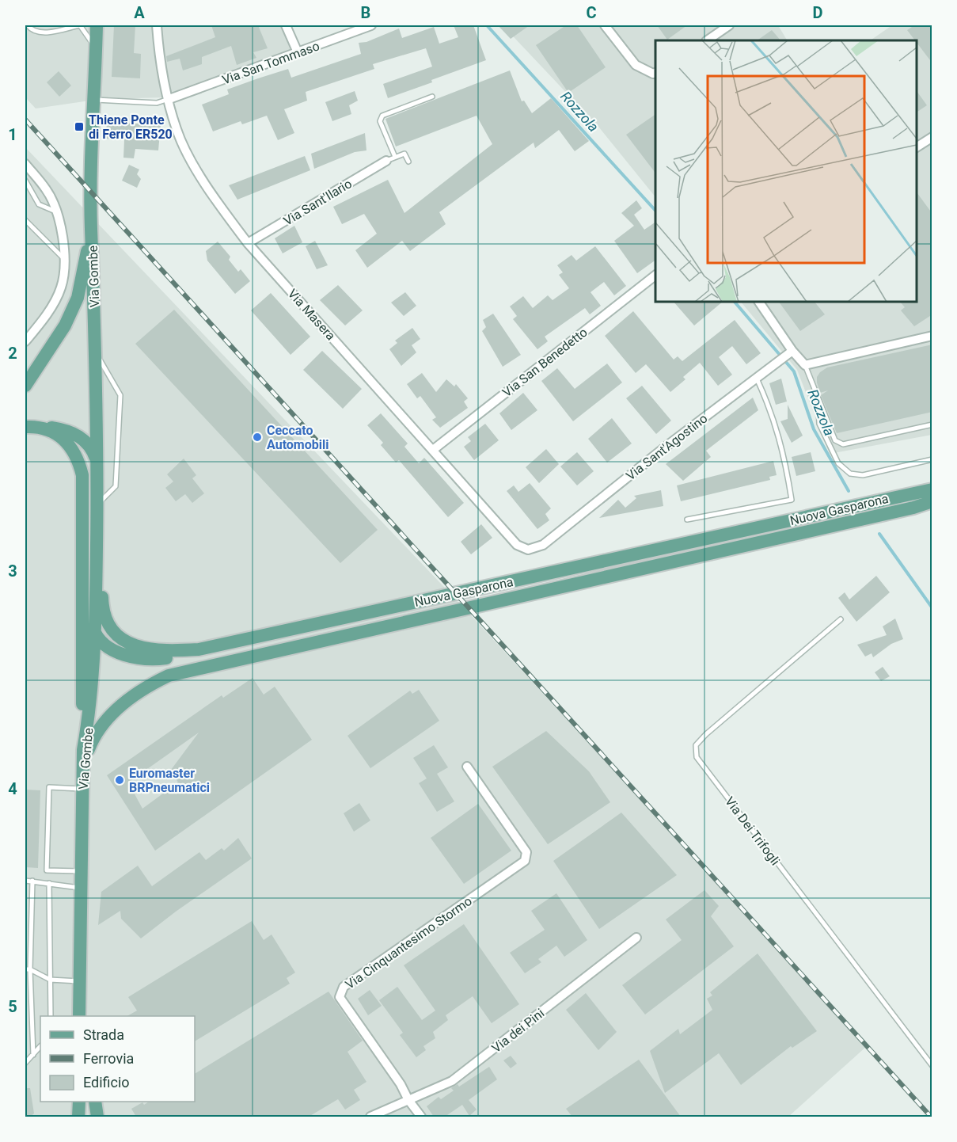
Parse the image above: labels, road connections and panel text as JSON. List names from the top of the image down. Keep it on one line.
{"streets":{"main road":["Via Gombe","Nuova Gasparona"],"street":["Via San Tommaso","Via Sant'Ilario","Via Masera","Via San Benedetto","Via Sant'Agostino","Via Cinquantesimo Stormo","Via dei Pini"],"lane":["Via Dei Trifogli"]},"crossings":[["Via San Tommaso","Via Masera"],["Via Sant'Ilario","Via Masera"],["Via Gombe","Nuova Gasparona"],["Via Masera","Via San Benedetto"],["Via Masera","Via Sant'Agostino"],["Via Cinquantesimo Stormo","Via dei Pini"]],"water":["Rozzola"],"places":{"transit":["Thiene Ponte di Ferro ER520"],"other":["Ceccato Automobili","Euromaster BRPneumatici"]},"legend":["Strada","Ferrovia","Edificio"],"grid":{"columns":["A","B","C","D"],"rows":["1","2","3","4","5"]}}
